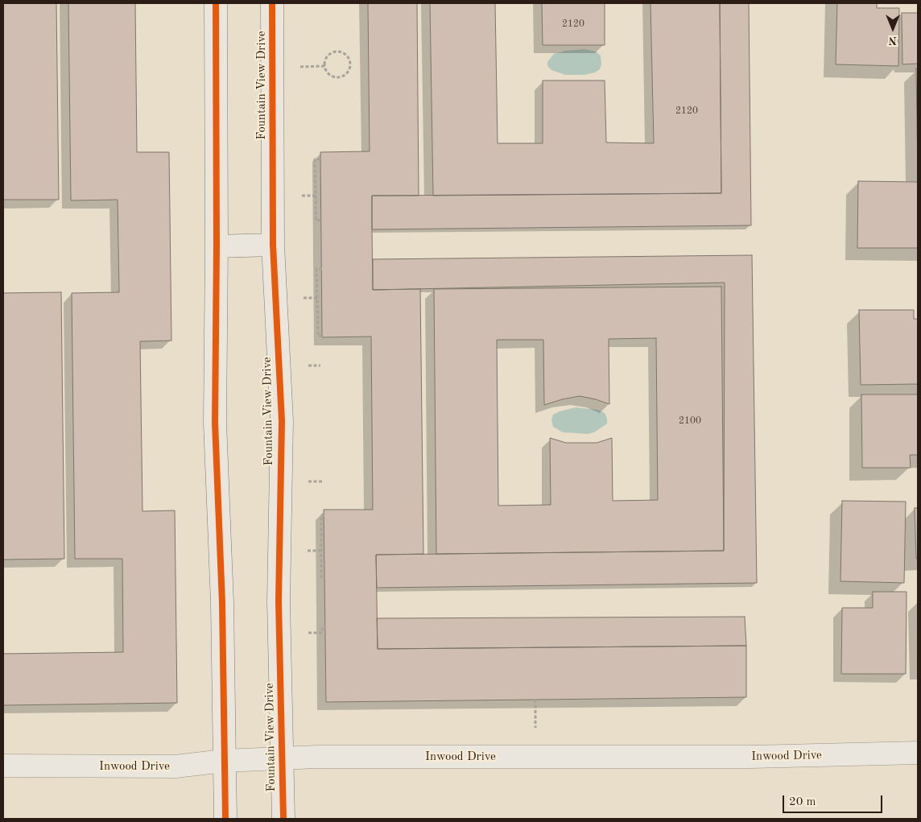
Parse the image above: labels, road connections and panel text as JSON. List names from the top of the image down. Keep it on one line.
{"streets":{"main road":["Fountain View Drive","Inwood Drive"]},"crossings":[["Fountain View Drive","Inwood Drive"]],"house_numbers":["2120","2120","2100"],"scale_bar":"20 m","north":"bottom"}
